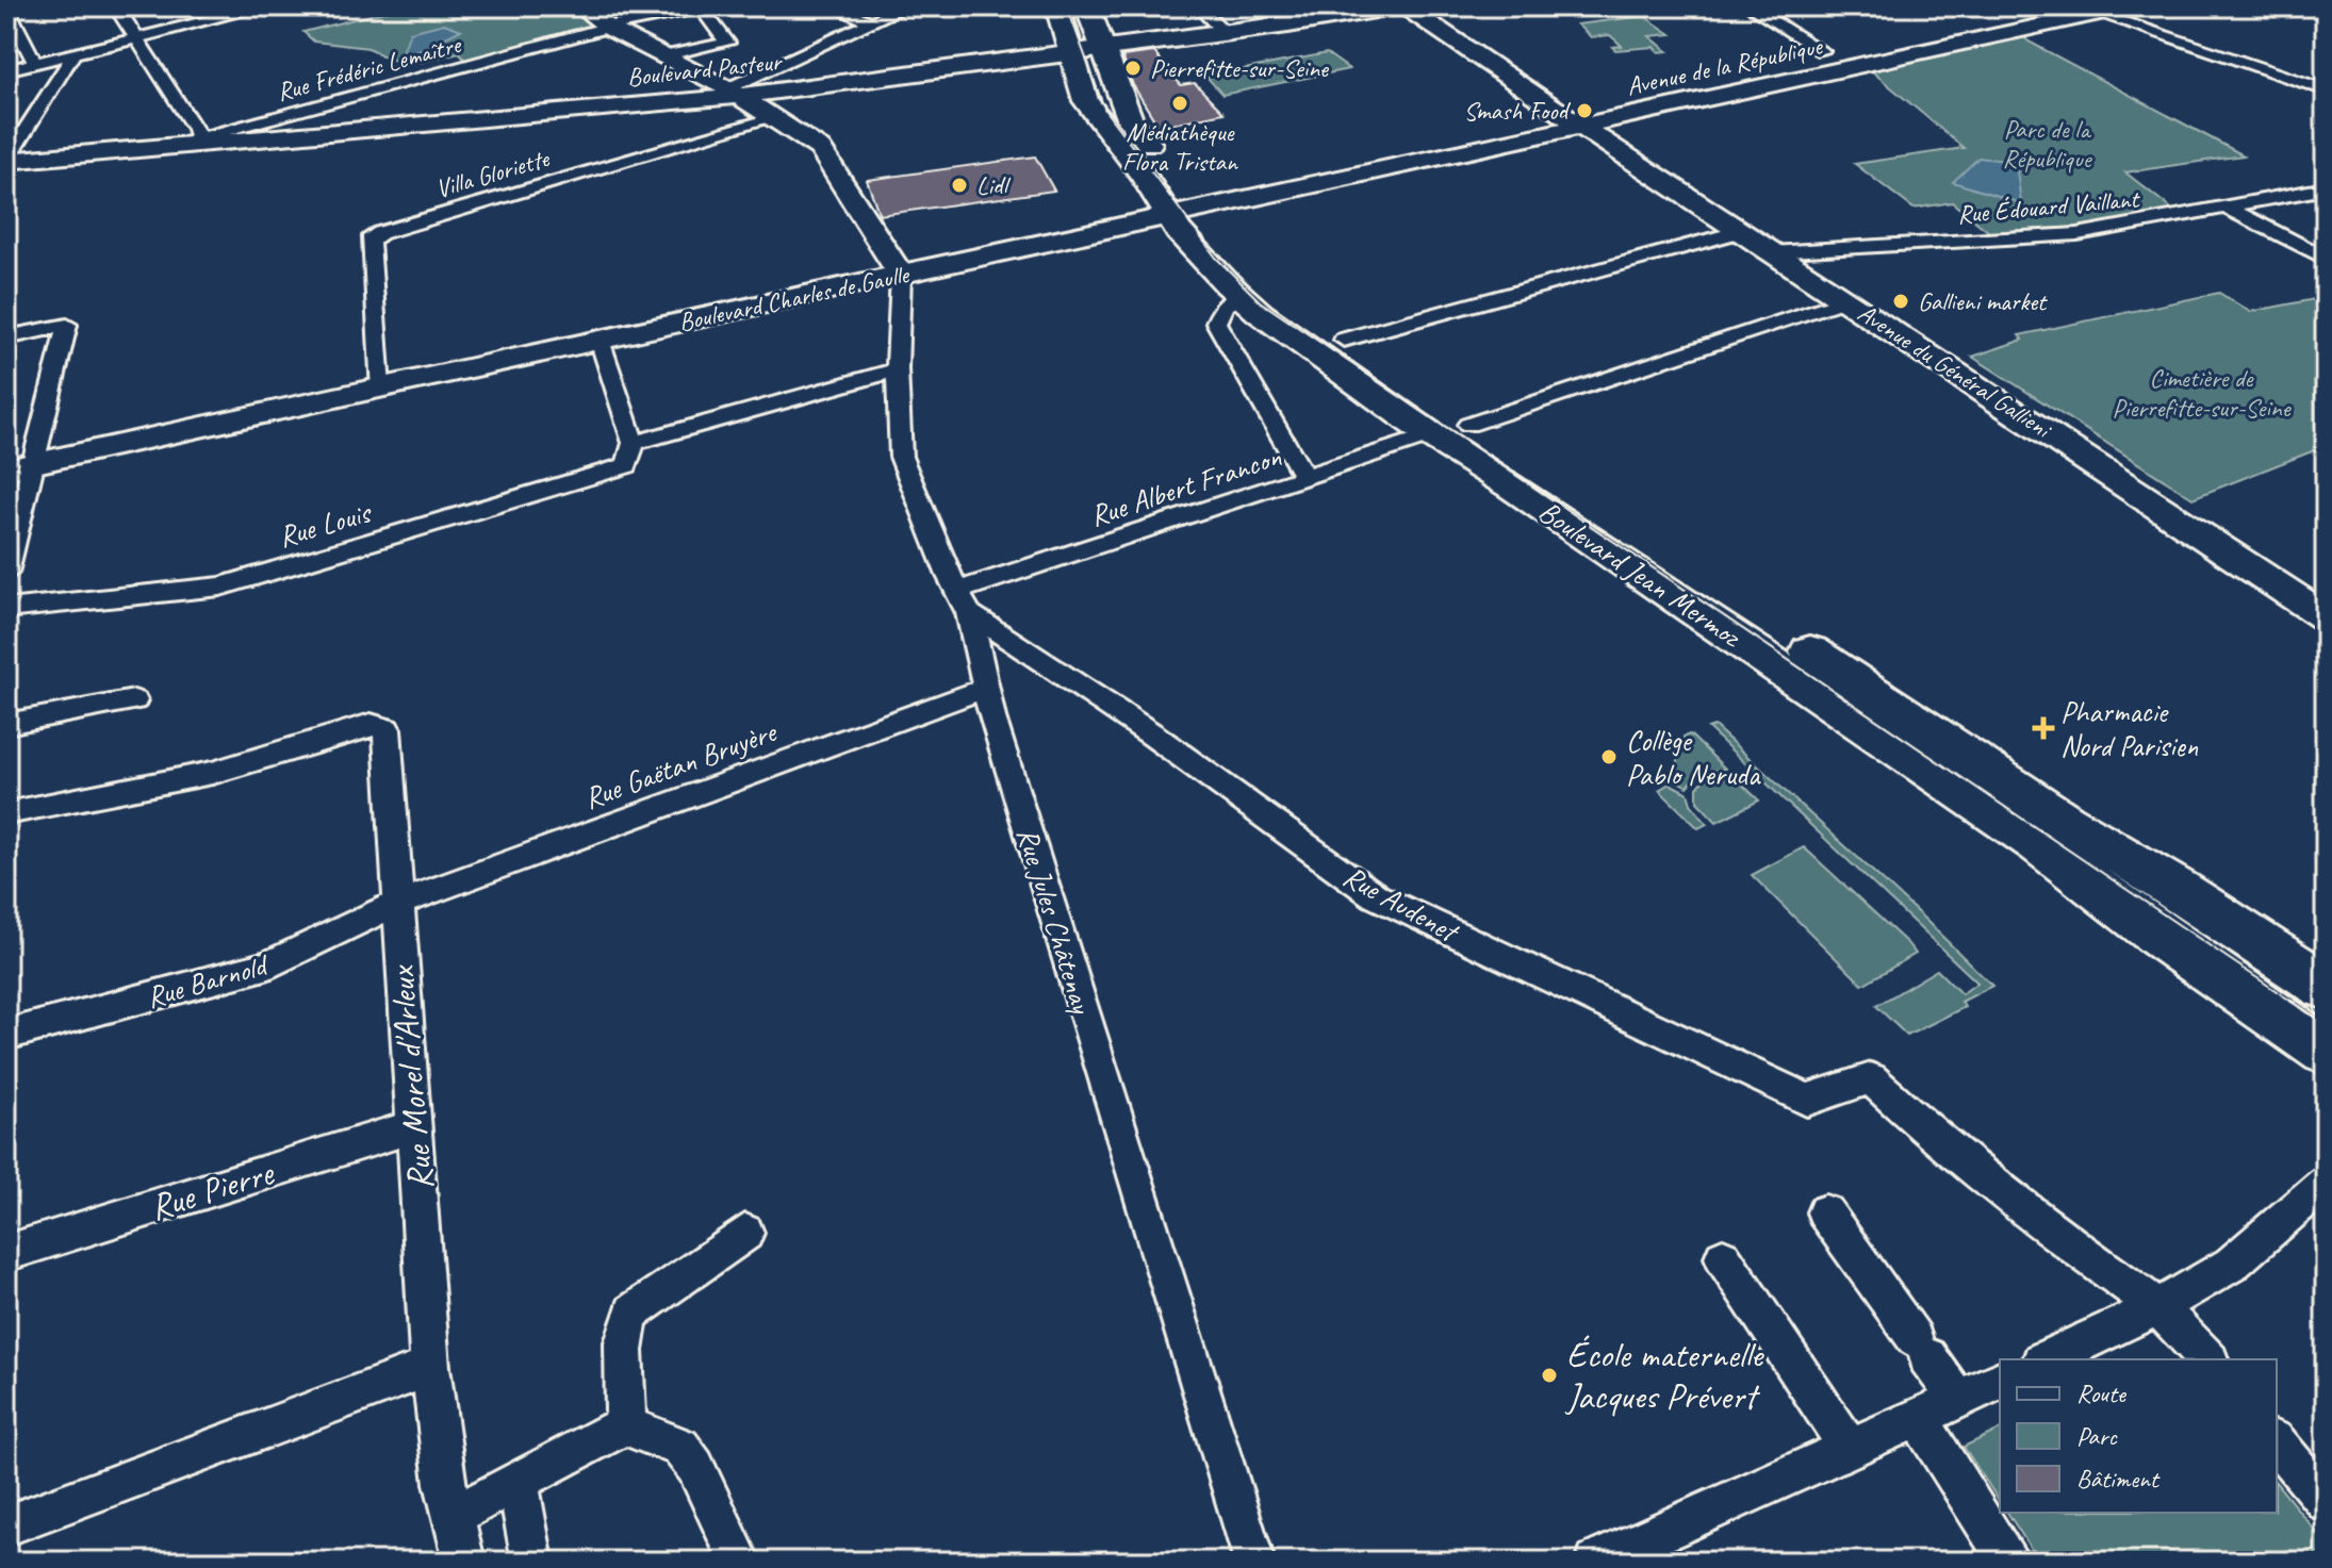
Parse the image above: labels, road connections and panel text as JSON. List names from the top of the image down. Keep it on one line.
{"streets":{"main road":["Boulevard Jean Mermoz"],"street":["Avenue de la République","Rue Frédéric Lemaître","Boulevard Pasteur","Villa Gloriette","Rue Édouard Vaillant","Boulevard Charles de Gaulle","Avenue du Général Gallieni","Rue Albert Francon","Rue Louis","Rue Gaëtan Bruyère","Rue Audenet","Rue Jules Châtenay","Rue Barnold","Rue Morel d'Arleux","Rue Pierre"]},"crossings":[["Avenue de la République","Boulevard Charles de Gaulle"],["Avenue de la République","Avenue du Général Gallieni"],["Rue Frédéric Lemaître","Boulevard Pasteur"],["Boulevard Pasteur","Avenue du Général Gallieni"],["Boulevard Pasteur","Boulevard Jean Mermoz"],["Villa Gloriette","Boulevard Charles de Gaulle"],["Rue Édouard Vaillant","Avenue du Général Gallieni"],["Boulevard Charles de Gaulle","Avenue du Général Gallieni"],["Boulevard Charles de Gaulle","Boulevard Jean Mermoz"],["Boulevard Charles de Gaulle","Rue Jules Châtenay"],["Avenue du Général Gallieni","Rue Albert Francon"],["Rue Albert Francon","Boulevard Jean Mermoz"],["Rue Albert Francon","Rue Audenet"],["Rue Albert Francon","Rue Jules Châtenay"],["Rue Gaëtan Bruyère","Rue Jules Châtenay"],["Rue Gaëtan Bruyère","Rue Barnold"],["Rue Gaëtan Bruyère","Rue Morel d'Arleux"],["Rue Audenet","Rue Jules Châtenay"],["Rue Barnold","Rue Morel d'Arleux"],["Rue Morel d'Arleux","Rue Pierre"]],"parks":["Parc de la République","Cimetière de Pierrefitte-sur-Seine"],"places":{"other":["Pierrefitte-sur-Seine","Médiathèque Flora Tristan","Smash Food","Lidl","Gallieni market","Collège Pablo Neruda","École maternelle Jacques Prévert"],"health":["Pharmacie Nord Parisien"]},"legend":["Route","Parc","Bâtiment"]}
